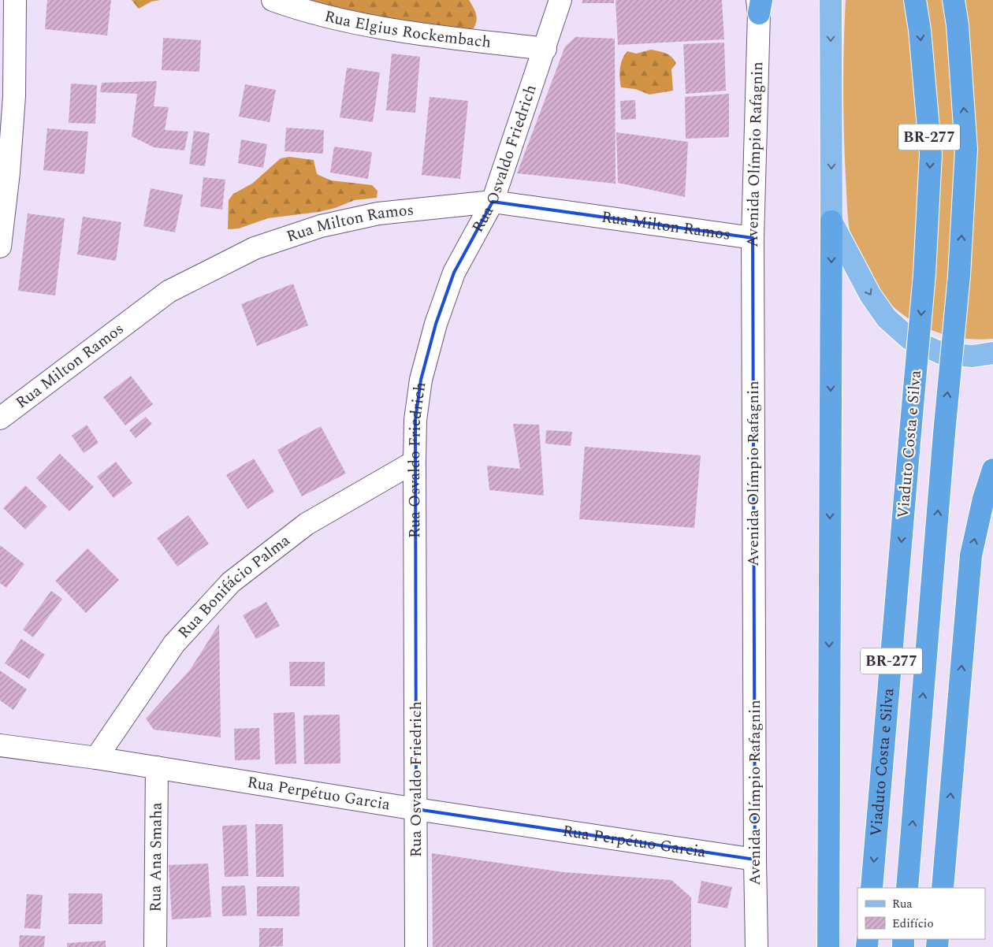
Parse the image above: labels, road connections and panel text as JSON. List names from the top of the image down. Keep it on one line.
{"streets":{"highway":["BR-277","Viaduto Costa e Silva"],"street":["Rua Elgius Rockembach","Avenida Olímpio Rafagnin","Rua Osvaldo Friedrich","Rua Milton Ramos","Rua Bonifácio Palma","Rua Perpétuo Garcia","Rua Ana Smaha"]},"crossings":[["Rua Elgius Rockembach","Rua Osvaldo Friedrich"],["Avenida Olímpio Rafagnin","Rua Milton Ramos"],["Avenida Olímpio Rafagnin","Rua Perpétuo Garcia"],["Rua Osvaldo Friedrich","Rua Milton Ramos"],["Rua Osvaldo Friedrich","Rua Bonifácio Palma"],["Rua Osvaldo Friedrich","Rua Perpétuo Garcia"],["Rua Bonifácio Palma","Rua Perpétuo Garcia"],["Rua Perpétuo Garcia","Rua Ana Smaha"]],"legend":["Rua","Edifício"]}
